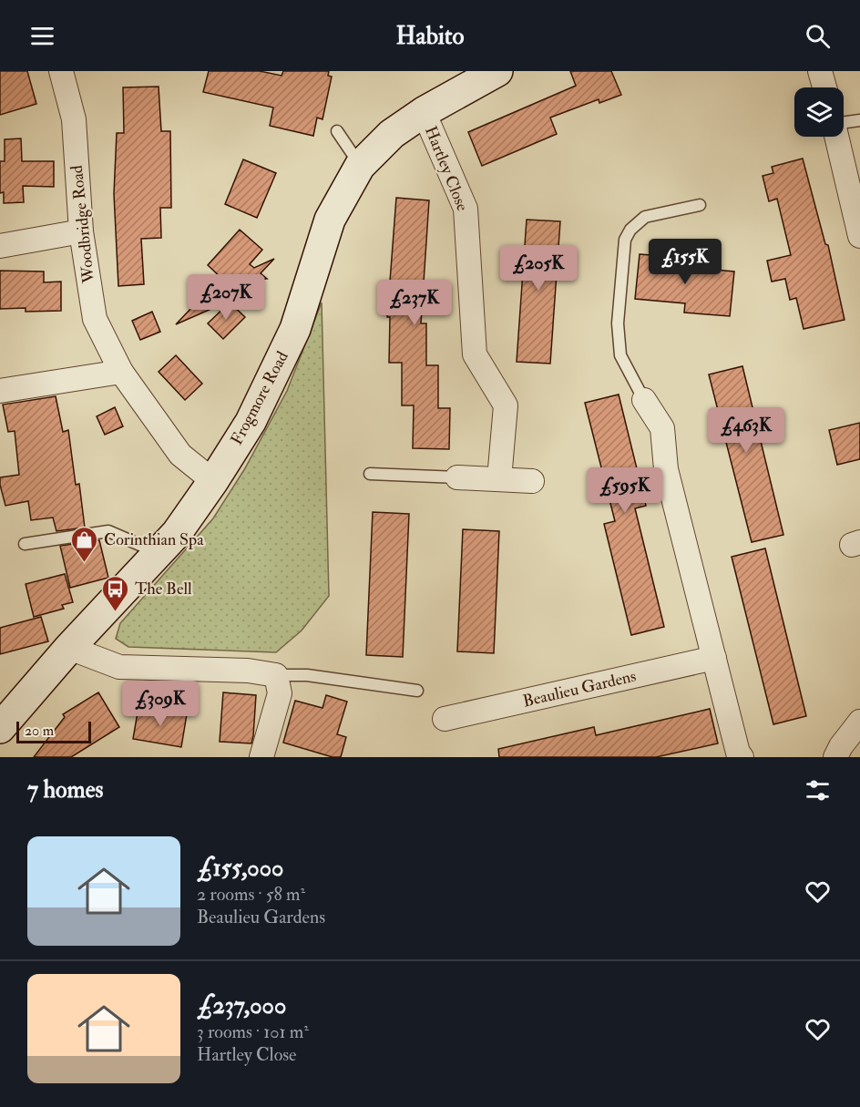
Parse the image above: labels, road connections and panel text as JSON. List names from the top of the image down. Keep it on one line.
{"streets":{"street":["Hartley Close","Woodbridge Road","Frogmore Road","Beaulieu Gardens"]},"crossings":[["Hartley Close","Frogmore Road"],["Woodbridge Road","Frogmore Road"]],"places":{"shop":["Corinthian Spa"],"bus stop":["The Bell"]},"scale_bar":"20 m","page":{"header":"Habito","price":["£155K","£205K","£207K","£237K","£463K","£595K","£309K"],"scale":"20 m","heading":"7 homes","list":[{"name":"£155,000","note":"2 rooms · 58 m² · Beaulieu Gardens"},{"name":"£237,000","note":"3 rooms · 101 m² · Hartley Close"}]}}
